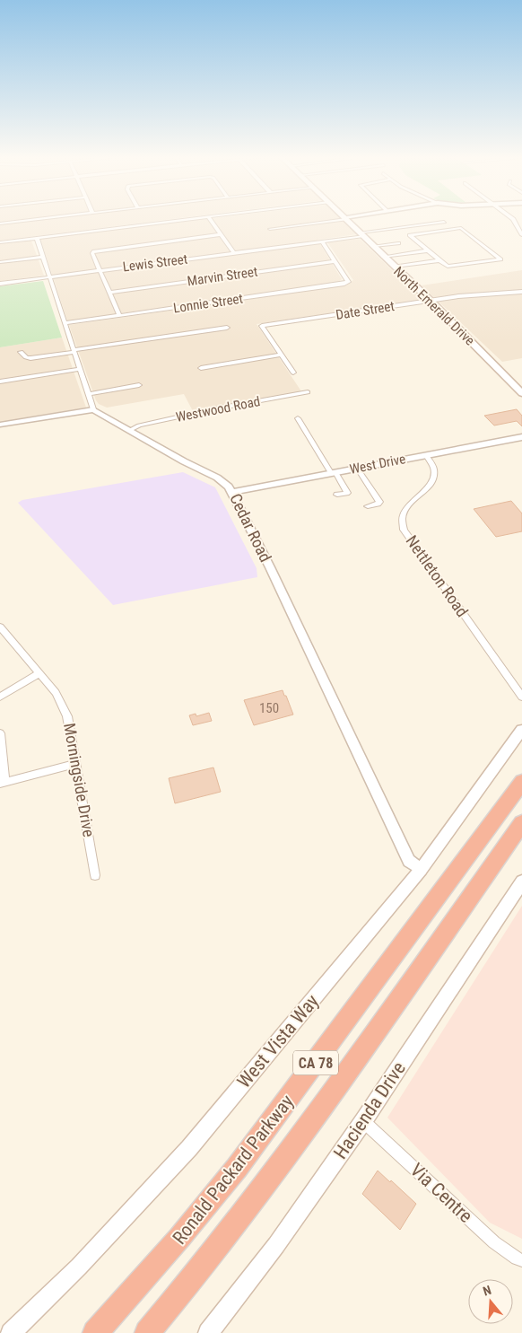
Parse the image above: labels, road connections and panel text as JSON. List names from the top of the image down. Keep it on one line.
{"streets":{"highway":["CA 78","Ronald Packard Parkway"],"main road":["North Emerald Drive","West Vista Way","Hacienda Drive"],"street":["Lewis Street","Marvin Street","Lonnie Street","Date Street","Westwood Road","West Drive","Cedar Road","Nettleton Road","Morningside Drive","Via Centre"]},"crossings":[["Lewis Street","North Emerald Drive"],["Marvin Street","Lonnie Street"],["North Emerald Drive","Date Street"],["Westwood Road","Cedar Road"],["West Drive","Cedar Road"],["West Drive","Nettleton Road"],["Cedar Road","West Vista Way"],["Hacienda Drive","Via Centre"]],"house_numbers":["150"],"north":"top"}
